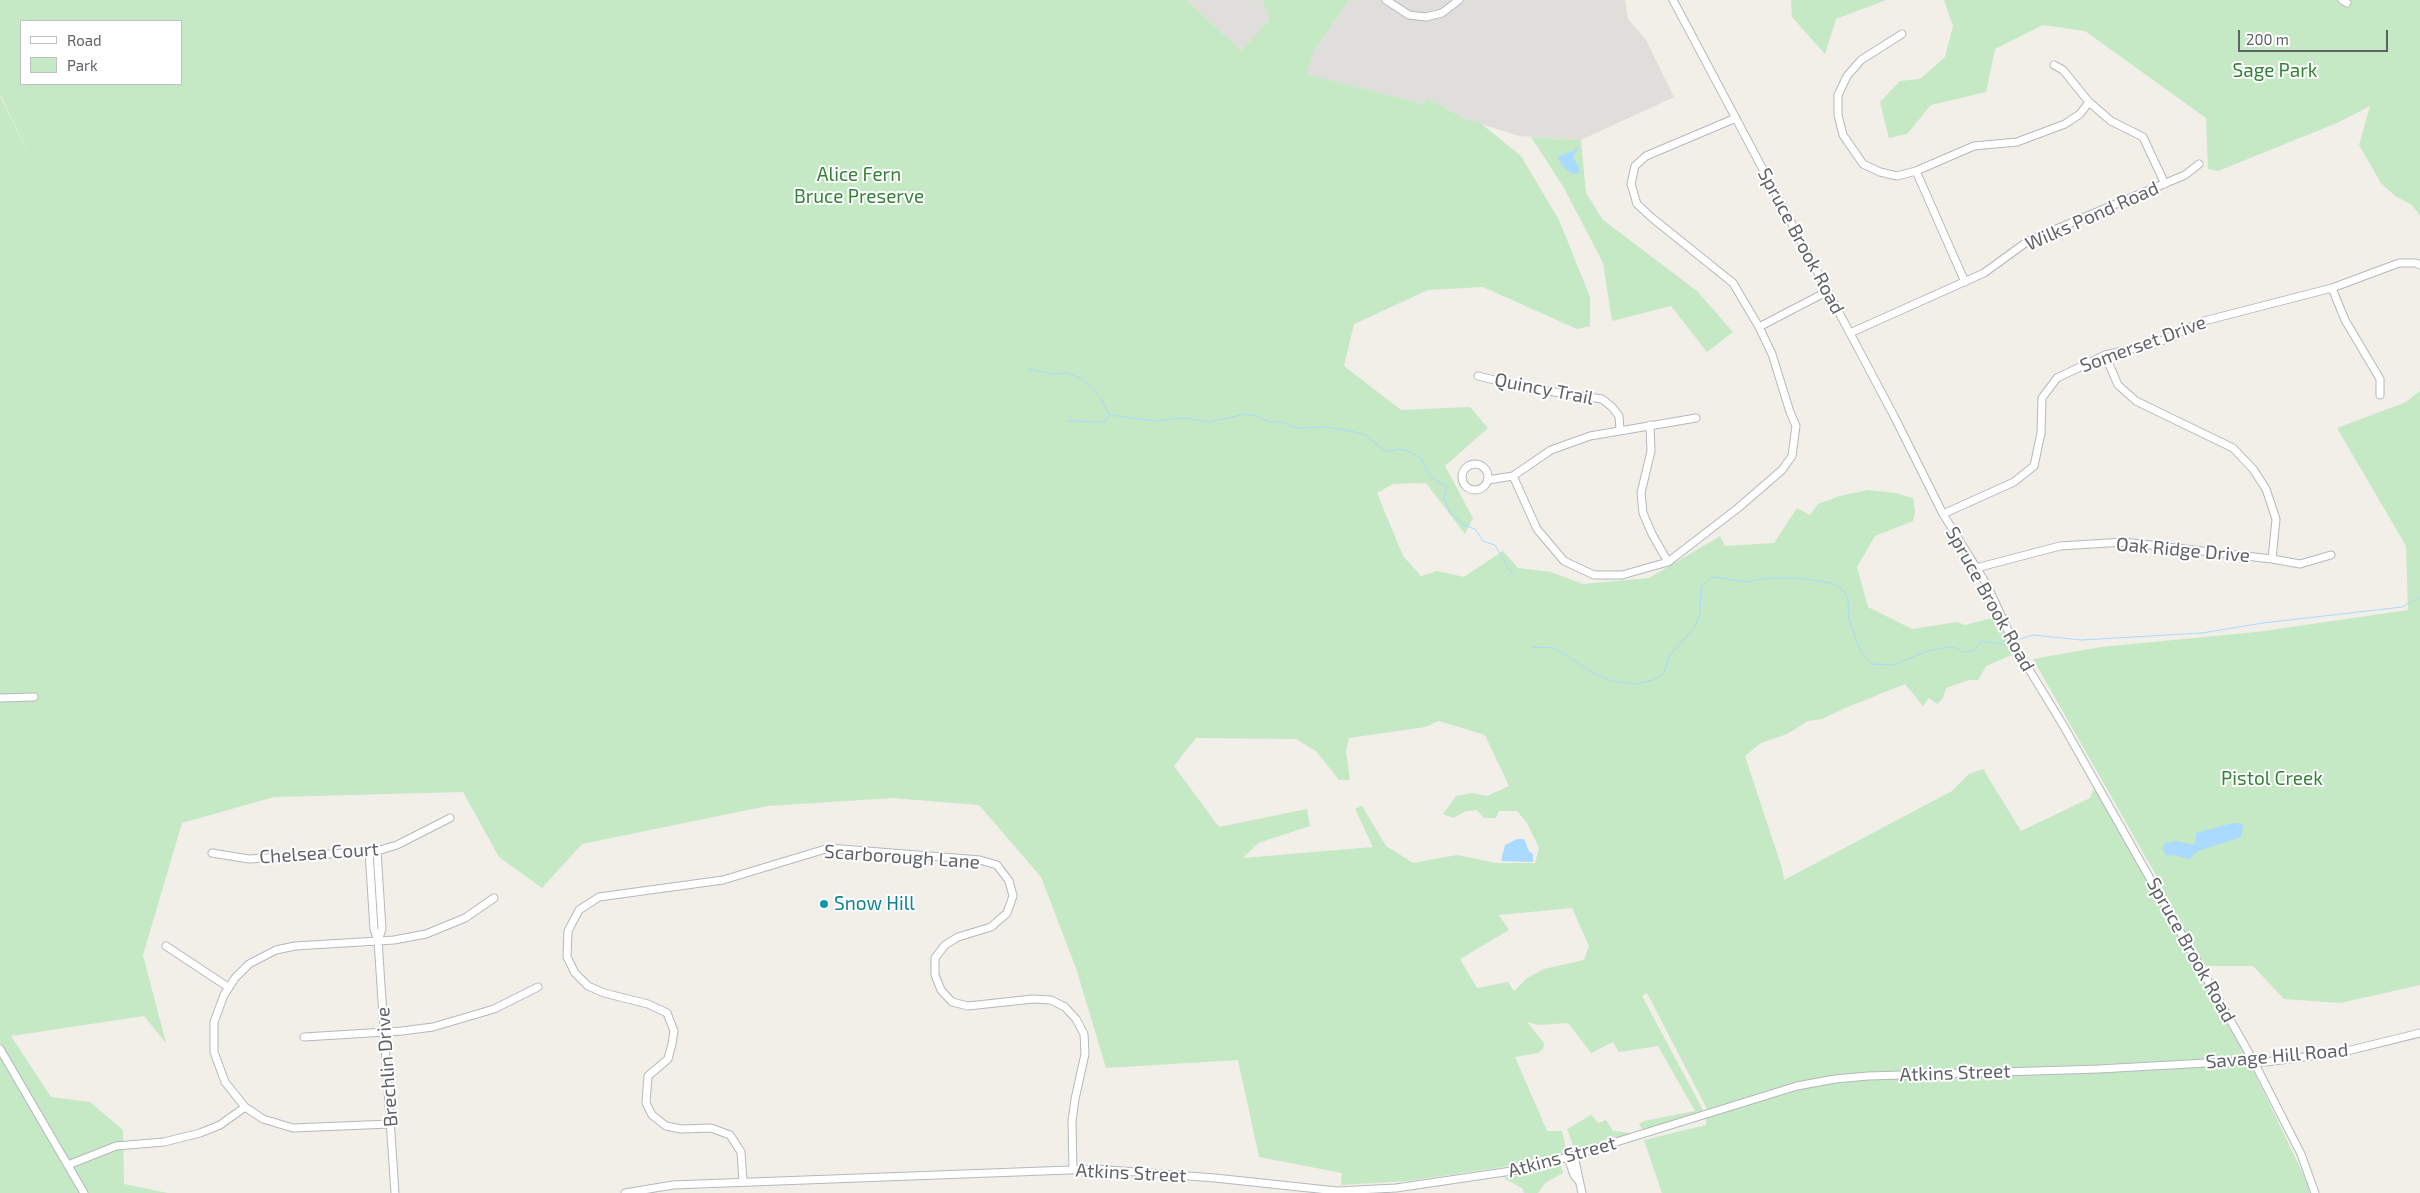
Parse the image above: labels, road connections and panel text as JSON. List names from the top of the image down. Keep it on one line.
{"streets":{"street":["Wilks Pond Road","Spruce Brook Road","Somerset Drive","Quincy Trail","Oak Ridge Drive","Chelsea Court","Scarborough Lane","Savage Hill Road","Brechlin Drive","Atkins Street"]},"crossings":[["Wilks Pond Road","Spruce Brook Road"],["Spruce Brook Road","Somerset Drive"],["Spruce Brook Road","Oak Ridge Drive"],["Spruce Brook Road","Savage Hill Road"],["Chelsea Court","Brechlin Drive"],["Scarborough Lane","Atkins Street"],["Savage Hill Road","Atkins Street"]],"parks":["Sage Park","Alice Fern Bruce Preserve","Pistol Creek"],"places":["Snow Hill"],"legend":["Road","Park"],"scale_bar":"200 m"}
